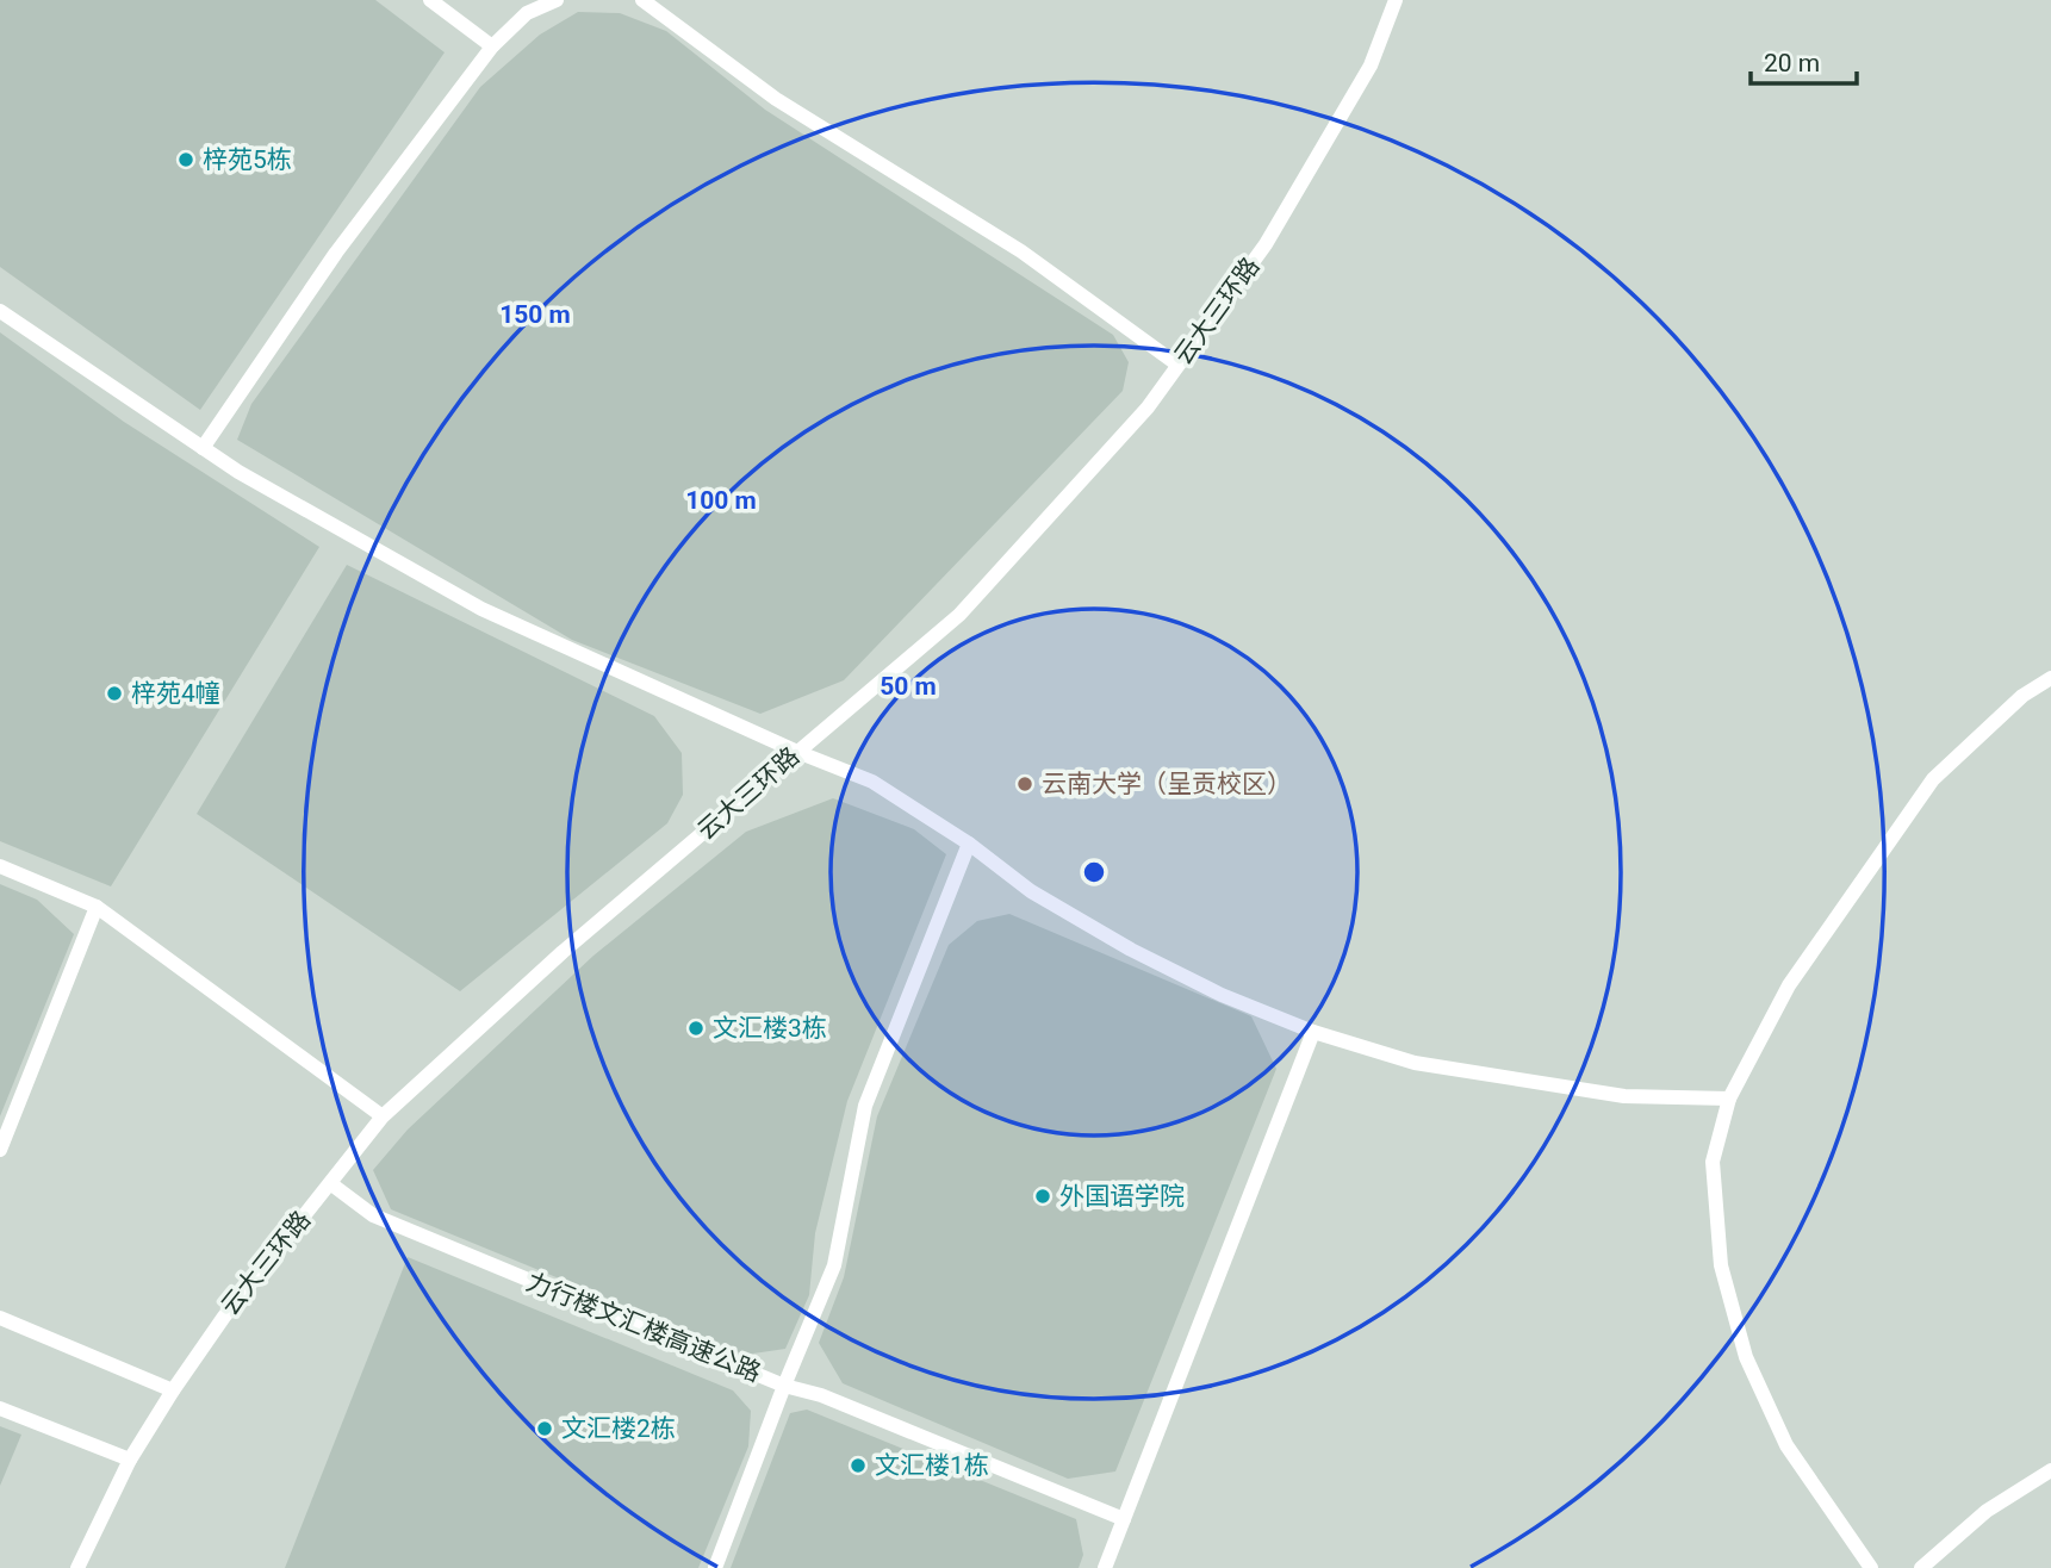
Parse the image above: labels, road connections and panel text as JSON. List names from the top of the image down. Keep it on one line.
{"streets":{"lane":["云大三环路","力行楼文汇楼高速公路"]},"crossings":[["云大三环路","力行楼文汇楼高速公路"]],"places":["梓苑5栋","梓苑4幢","云南大学（呈贡校区）","文汇楼3栋","外国语学院","文汇楼2栋","文汇楼1栋"],"scale_bar":"20 m","rings":["150 m","100 m","50 m"]}
